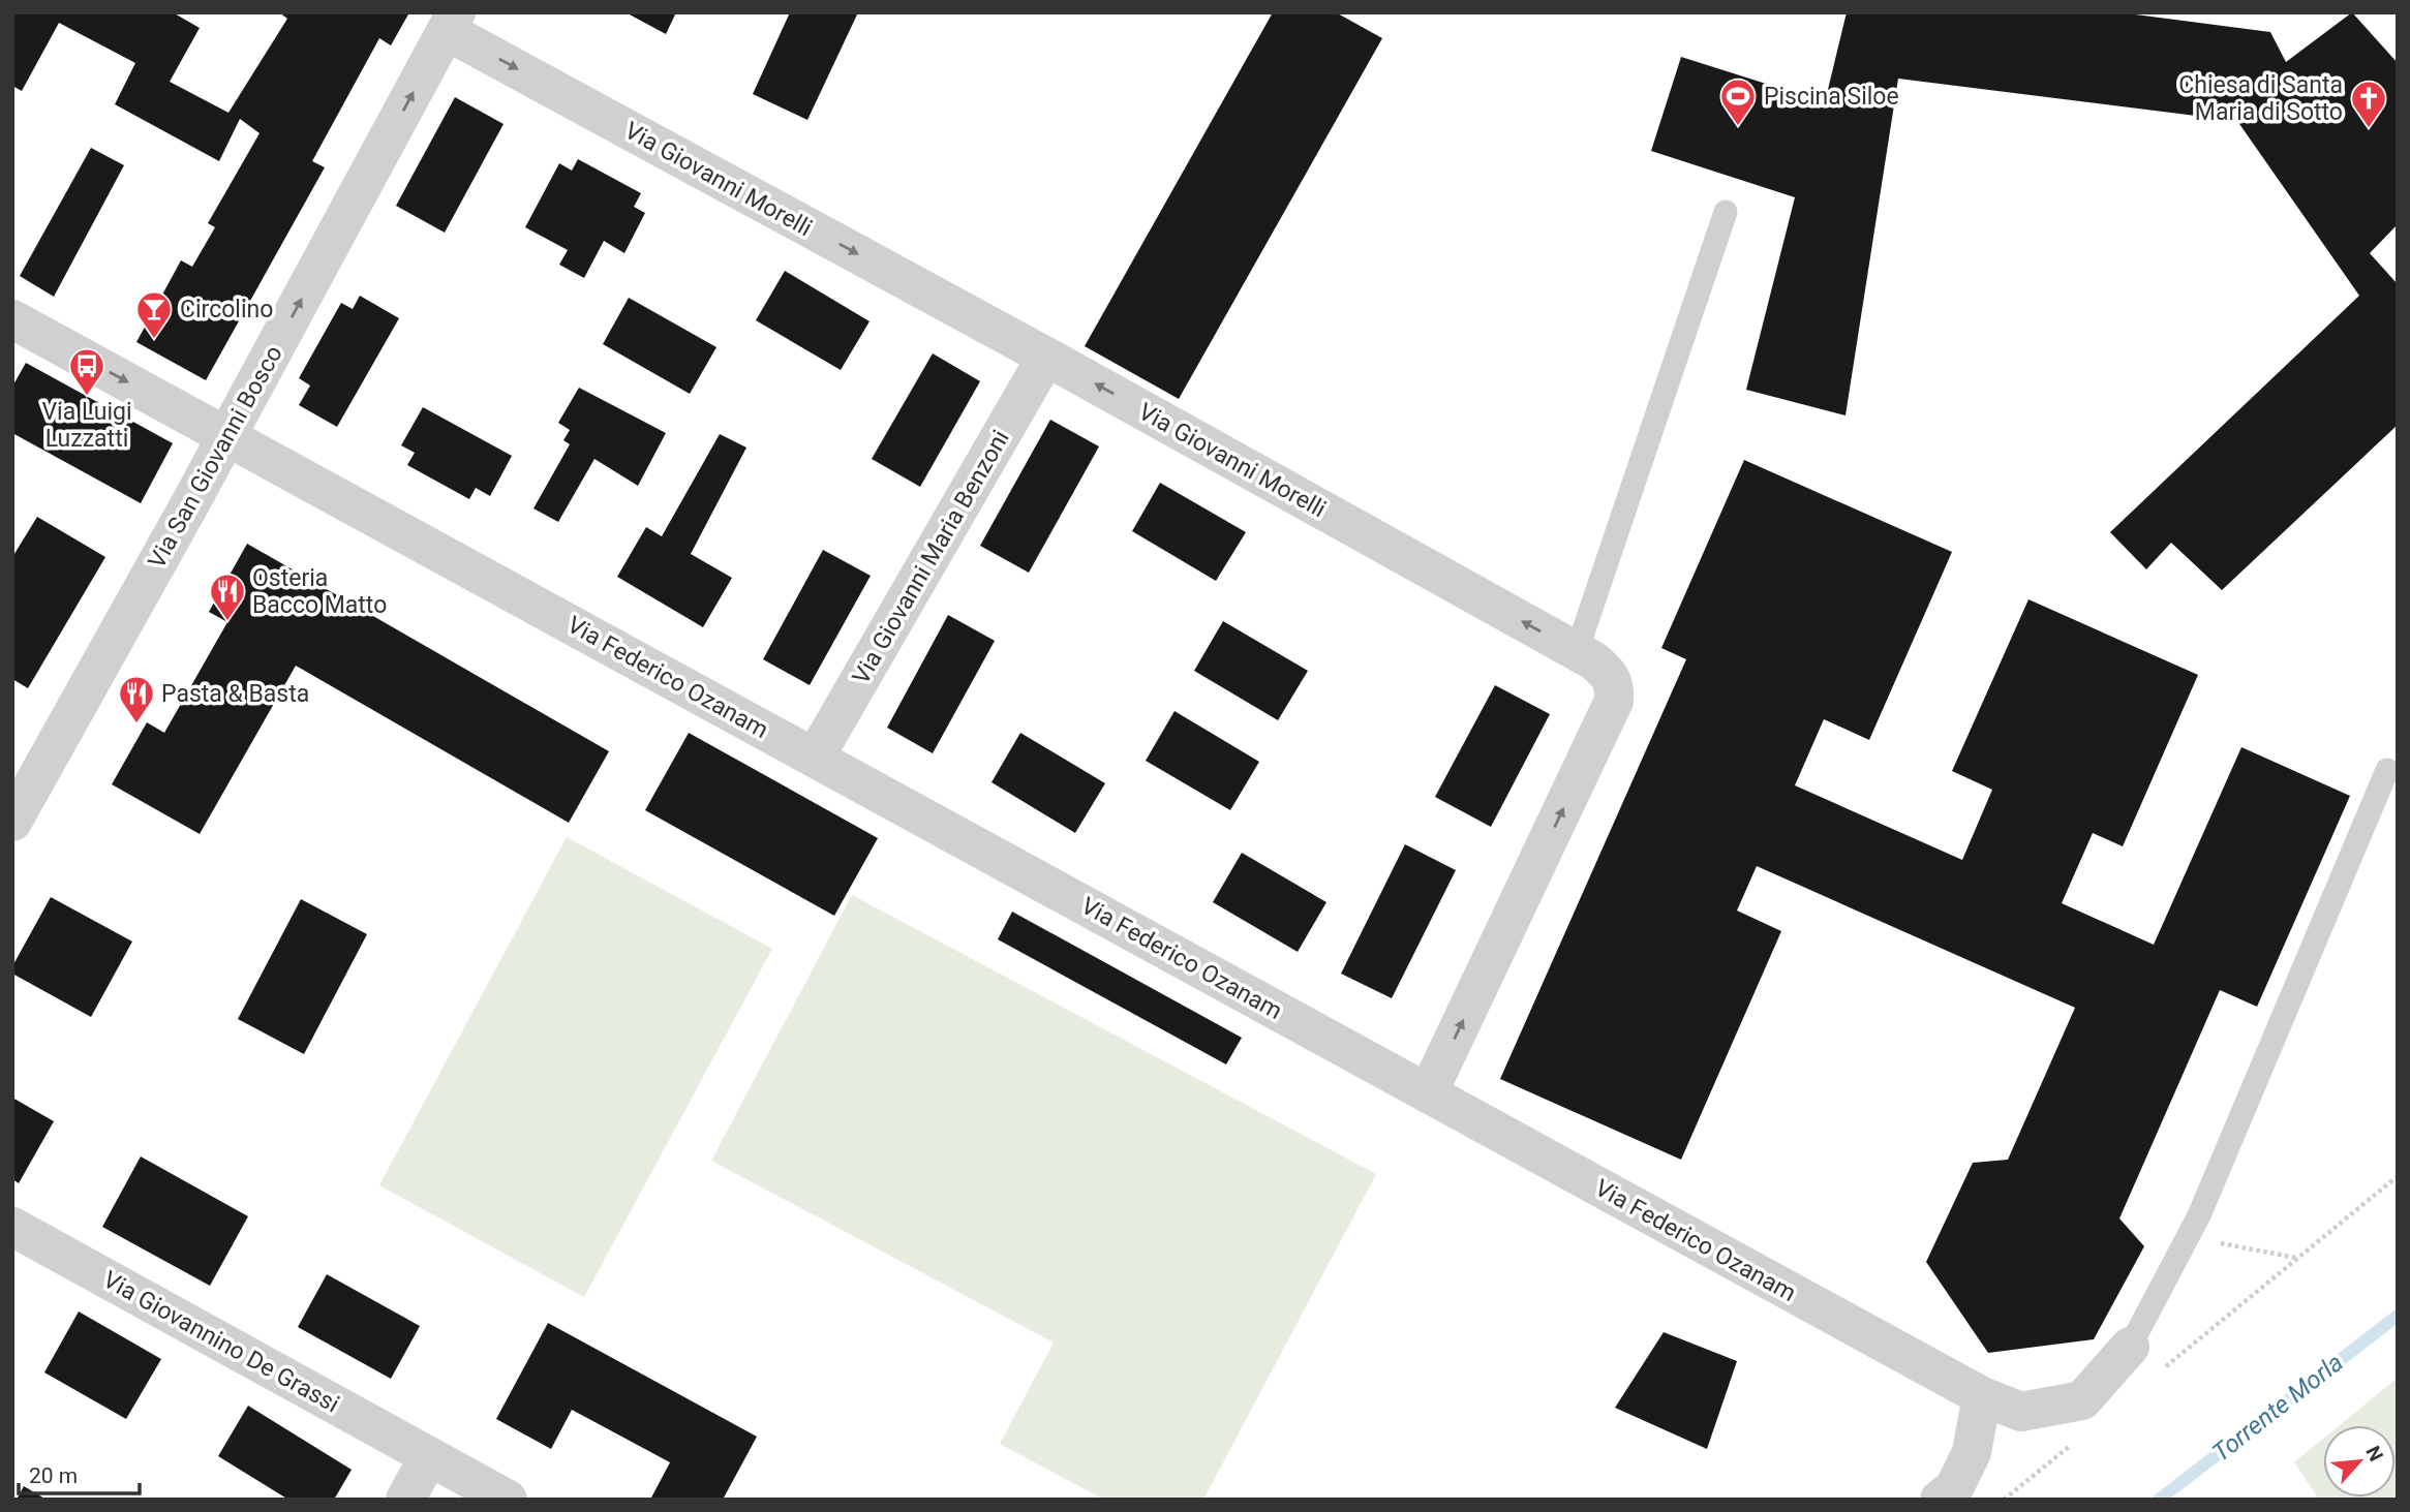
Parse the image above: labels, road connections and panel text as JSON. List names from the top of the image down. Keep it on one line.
{"streets":{"street":["Via Giovanni Morelli","Via San Giovanni Bosco","Via Giovanni Maria Benzoni","Via Federico Ozanam","Via Giovannino De Grassi"]},"crossings":[["Via Giovanni Morelli","Via San Giovanni Bosco"],["Via Giovanni Morelli","Via Giovanni Maria Benzoni"],["Via Giovanni Morelli","Via Federico Ozanam"],["Via San Giovanni Bosco","Via Federico Ozanam"],["Via Giovanni Maria Benzoni","Via Federico Ozanam"]],"one_way":["Via San Giovanni Bosco"],"water":["Torrente Morla"],"places":{"sports":["Piscina Siloe"],"church":["Chiesa di Santa Maria di Sotto"],"bar":["Circolino"],"bus stop":["Via Luigi Luzzatti"],"restaurant":["Osteria Bacco Matto","Pasta & Basta"]},"scale_bar":"20 m","north":"top right"}
